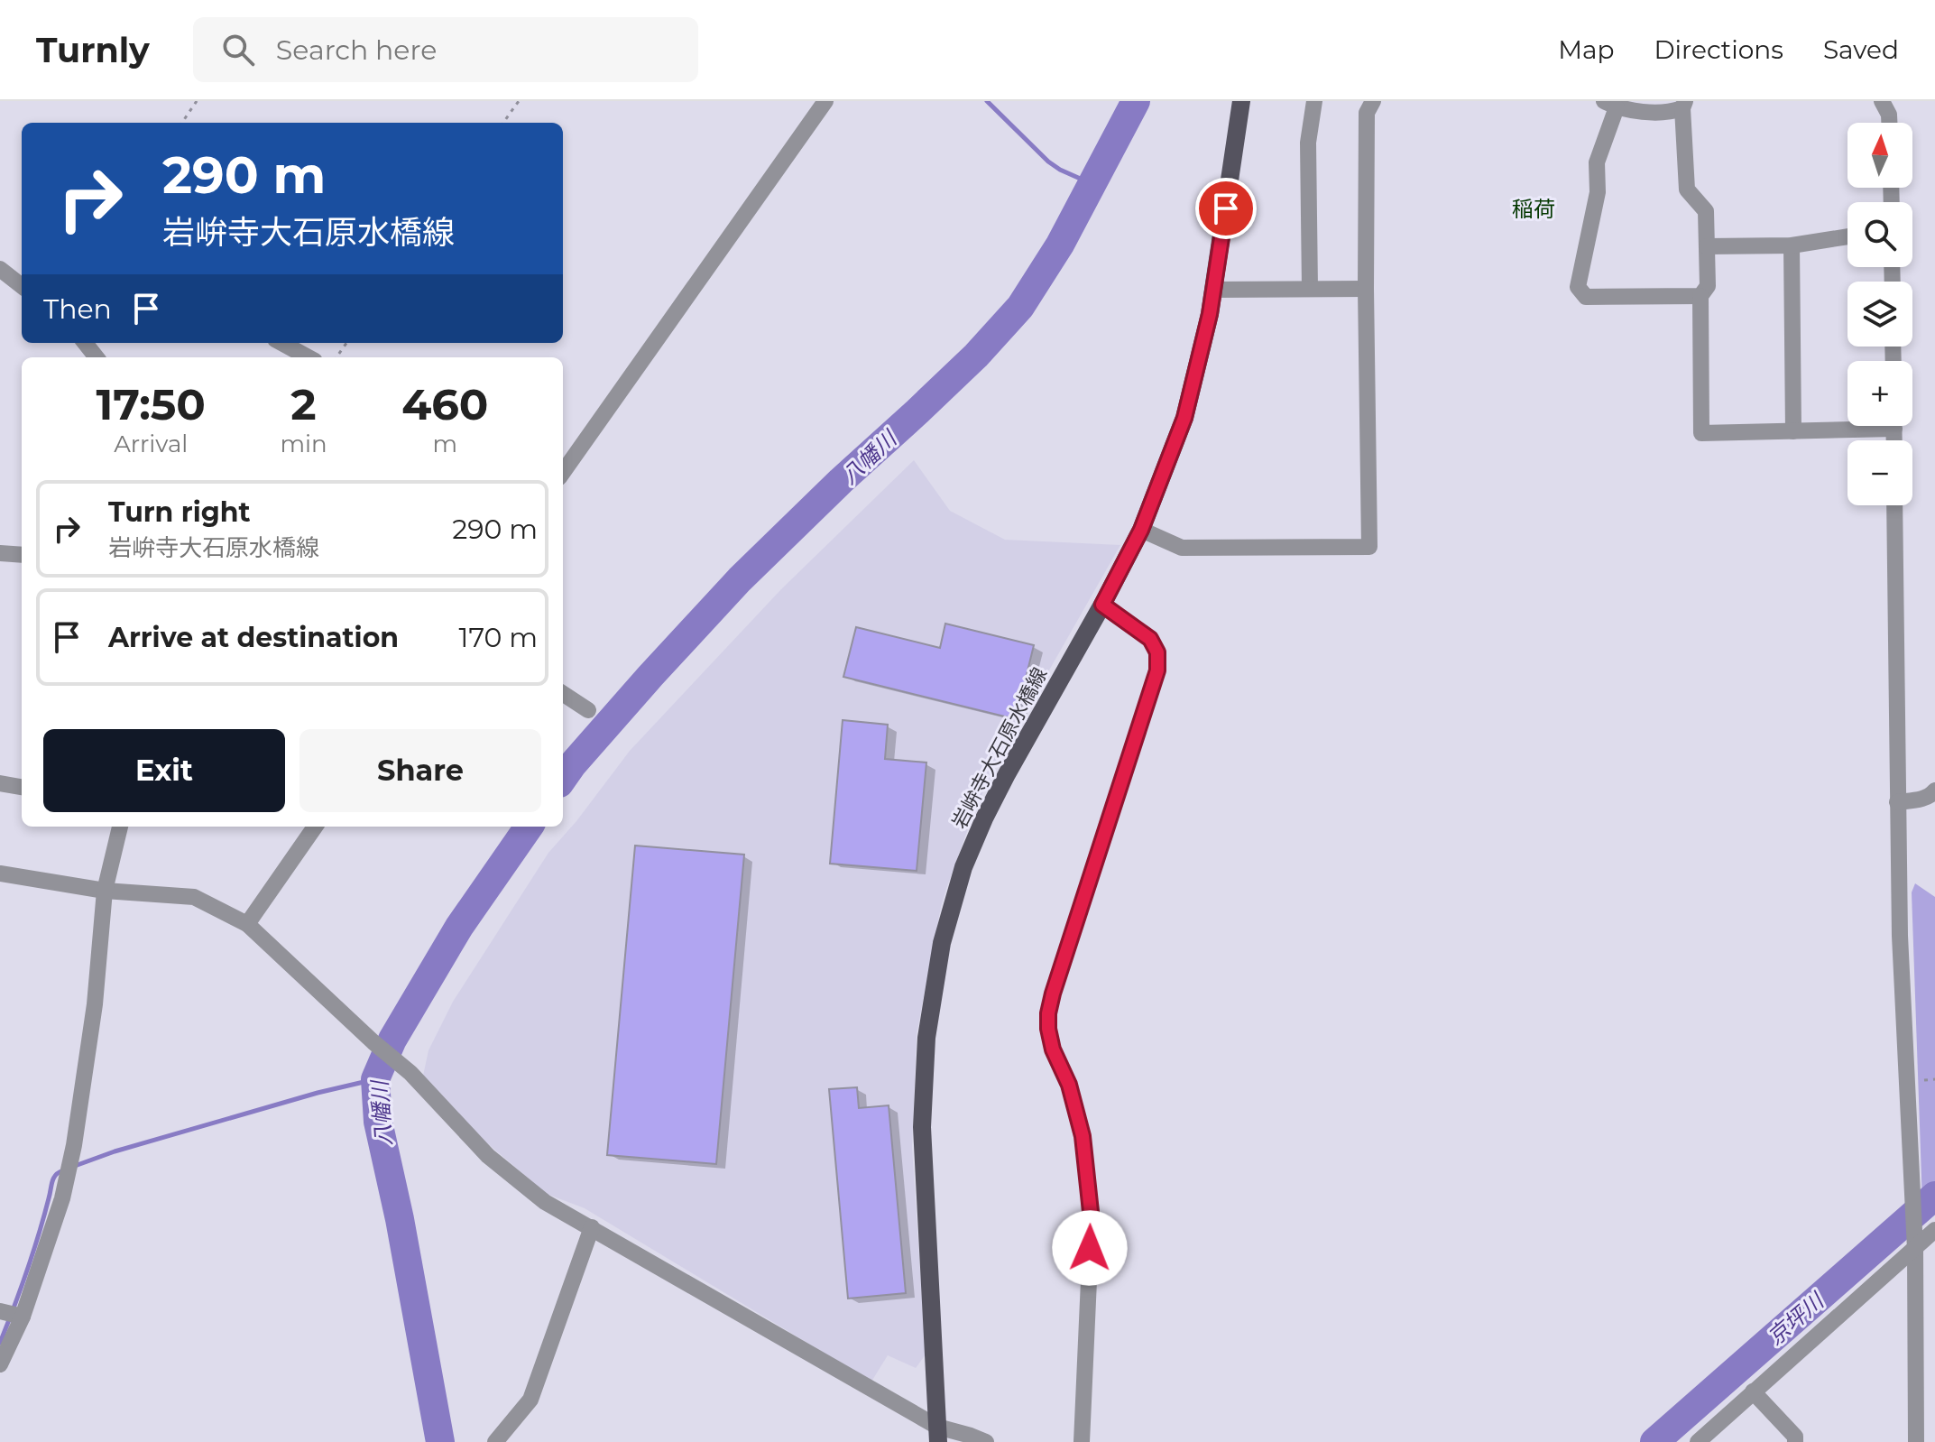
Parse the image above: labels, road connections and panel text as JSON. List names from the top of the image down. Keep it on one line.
{"streets":{"main road":["岩峅寺大石原水橋線"]},"districts":["稲荷"],"water":["八幡川","京坪川"],"north":"top","page":{"header":"Turnly","search":"Search here","nav":["Map","Directions","Saved"],"map_buttons":["+","−"],"turn":["290 m","岩峅寺大石原水橋線"],"then":"Then","eta":["17:50","Arrival","2","min","460","m"],"list":[{"name":"Turn right","note":"岩峅寺大石原水橋線","value":"290 m"},{"name":"Arrive at destination","value":"170 m"}],"buttons":["Exit","Share"]}}
